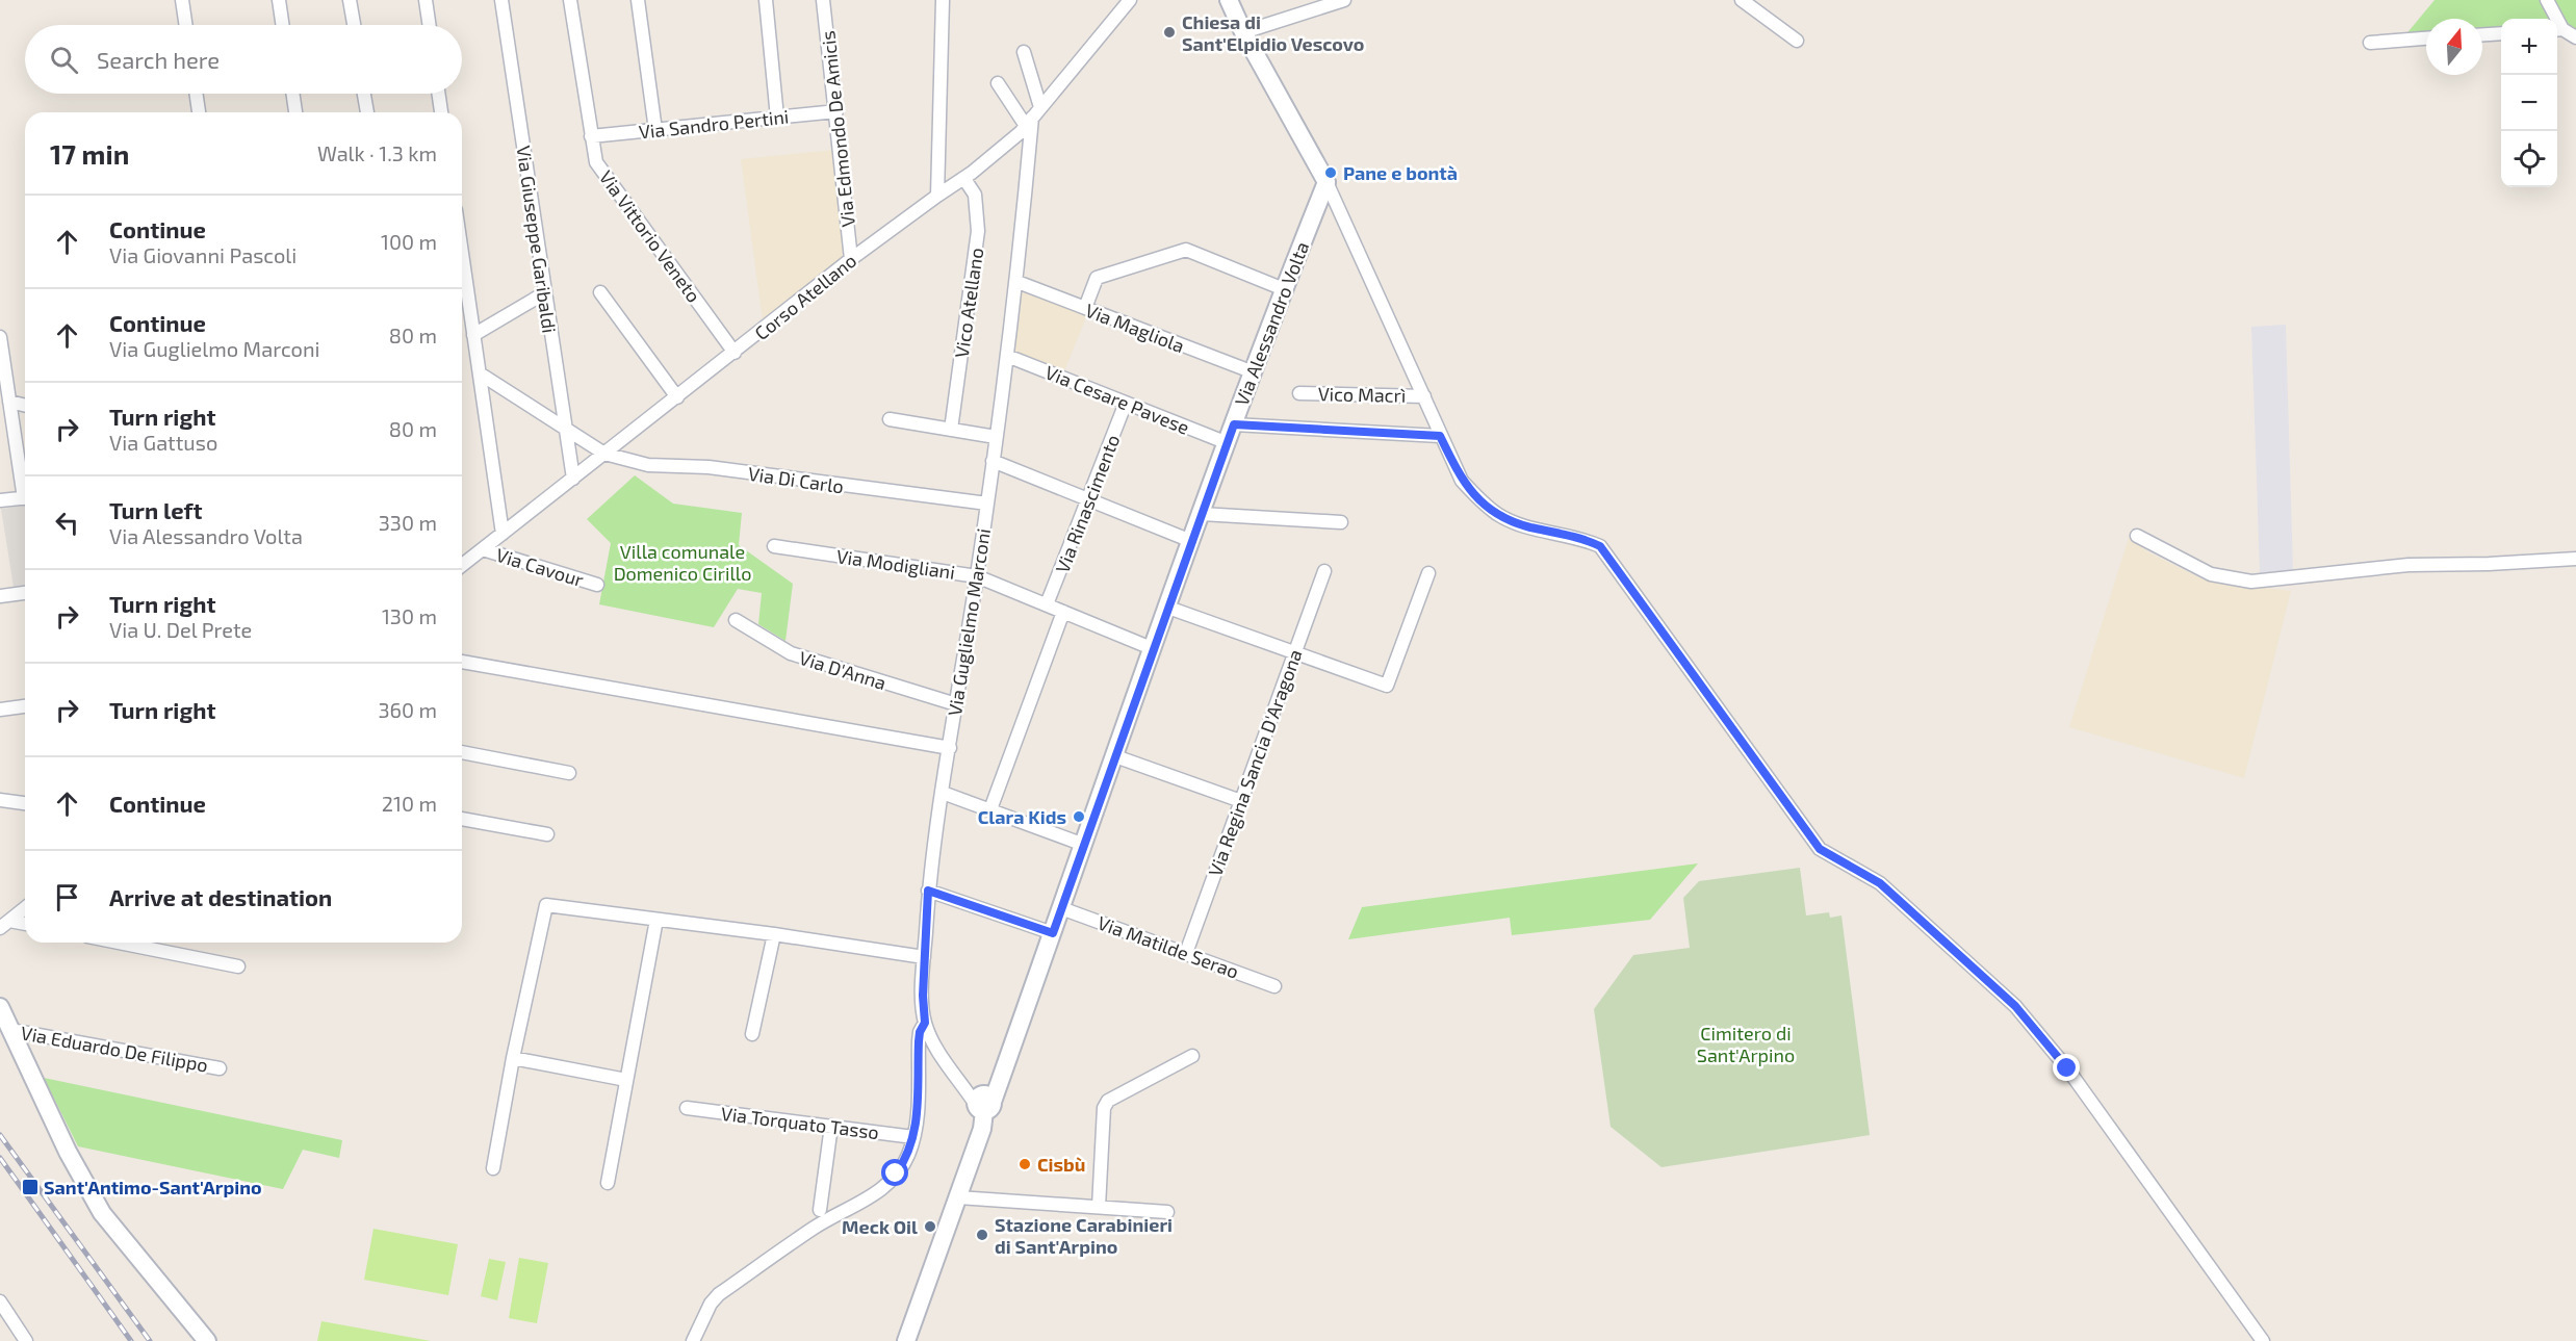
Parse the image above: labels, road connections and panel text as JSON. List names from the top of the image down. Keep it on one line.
{"streets":{"street":["Via Sandro Pertini","Via Edmondo De Amicis","Via Vittorio Veneto","Via Giuseppe Garibaldi","Corso Atellano","Vico Atellano","Via Alessandro Volta","Via Magliola","Vico Macrì","Via Cesare Pavese","Via Di Carlo","Via Rinascimento","Via Modigliani","Via Cavour","Via Guglielmo Marconi","Via D'Anna","Via Regina Sancia D'Aragona","Via Matilde Serao","Via Eduardo De Filippo","Via Torquato Tasso"]},"crossings":[["Via Sandro Pertini","Via Edmondo De Amicis"],["Via Sandro Pertini","Via Vittorio Veneto"],["Via Edmondo De Amicis","Corso Atellano"],["Via Vittorio Veneto","Corso Atellano"],["Via Giuseppe Garibaldi","Corso Atellano"],["Via Giuseppe Garibaldi","Via Di Carlo"],["Corso Atellano","Vico Atellano"],["Corso Atellano","Via Di Carlo"],["Corso Atellano","Via Cavour"],["Corso Atellano","Via Guglielmo Marconi"],["Via Alessandro Volta","Via Magliola"],["Via Alessandro Volta","Via Cesare Pavese"],["Via Alessandro Volta","Via Modigliani"],["Via Alessandro Volta","Via Guglielmo Marconi"],["Via Alessandro Volta","Via Matilde Serao"],["Via Magliola","Via Guglielmo Marconi"],["Via Cesare Pavese","Via Rinascimento"],["Via Cesare Pavese","Via Guglielmo Marconi"],["Via Di Carlo","Via Guglielmo Marconi"],["Via Rinascimento","Via Modigliani"],["Via Modigliani","Via Guglielmo Marconi"],["Via Guglielmo Marconi","Via D'Anna"],["Via Regina Sancia D'Aragona","Via Matilde Serao"]],"parks":["Villa comunale Domenico Cirillo","Cimitero di Sant'Arpino"],"places":{"other":["Chiesa di Sant'Elpidio Vescovo","Pane e bontà","Clara Kids","Cisbù","Meck Oil","Stazione Carabinieri di Sant'Arpino"],"transit":["Sant'Antimo-Sant'Arpino"]},"north":"top","page":{"map_buttons":["+","−"],"search":"Search here","heading":["17 min","Walk · 1.3 km"],"list":[["Continue","Via Giovanni Pascoli","100 m"],["Continue","Via Guglielmo Marconi","80 m"],["Turn right","Via Gattuso","80 m"],["Turn left","Via Alessandro Volta","330 m"],["Turn right","Via U. Del Prete","130 m"],["Turn right","360 m"],["Continue","210 m"],"Arrive at destination"]}}
